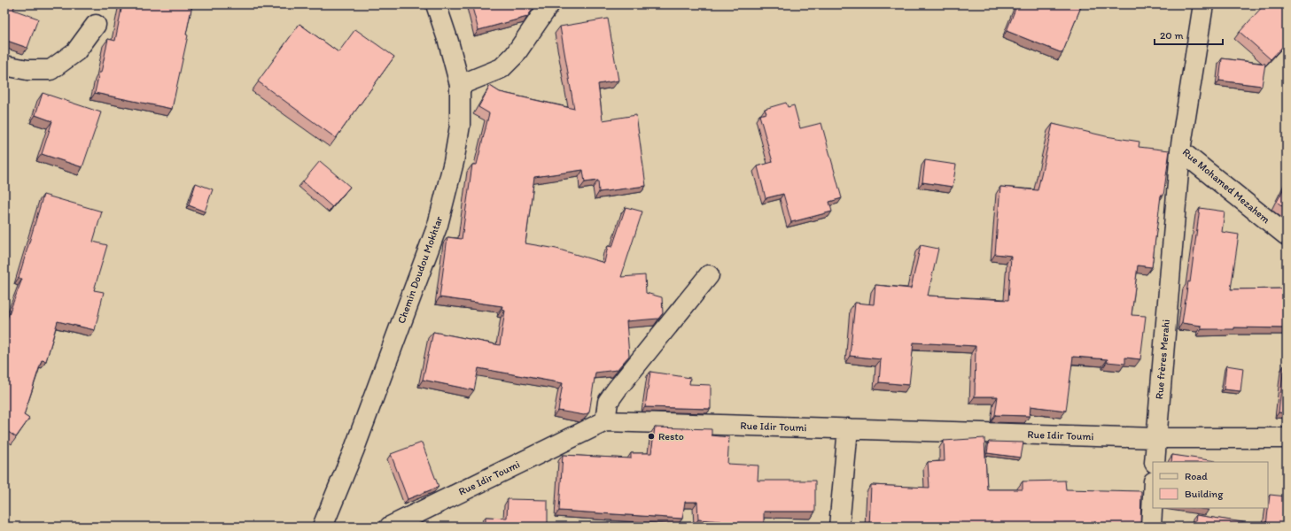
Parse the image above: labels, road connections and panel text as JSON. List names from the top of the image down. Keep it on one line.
{"streets":{"street":["Rue Mohamed Mezahem","Chemin Doudou Mokhtar","Rue frères Merahi","Rue Idir Toumi"]},"crossings":[["Rue Mohamed Mezahem","Rue frères Merahi"],["Rue frères Merahi","Rue Idir Toumi"]],"places":["Resto"],"legend":["Road","Building"],"scale_bar":"20 m"}
